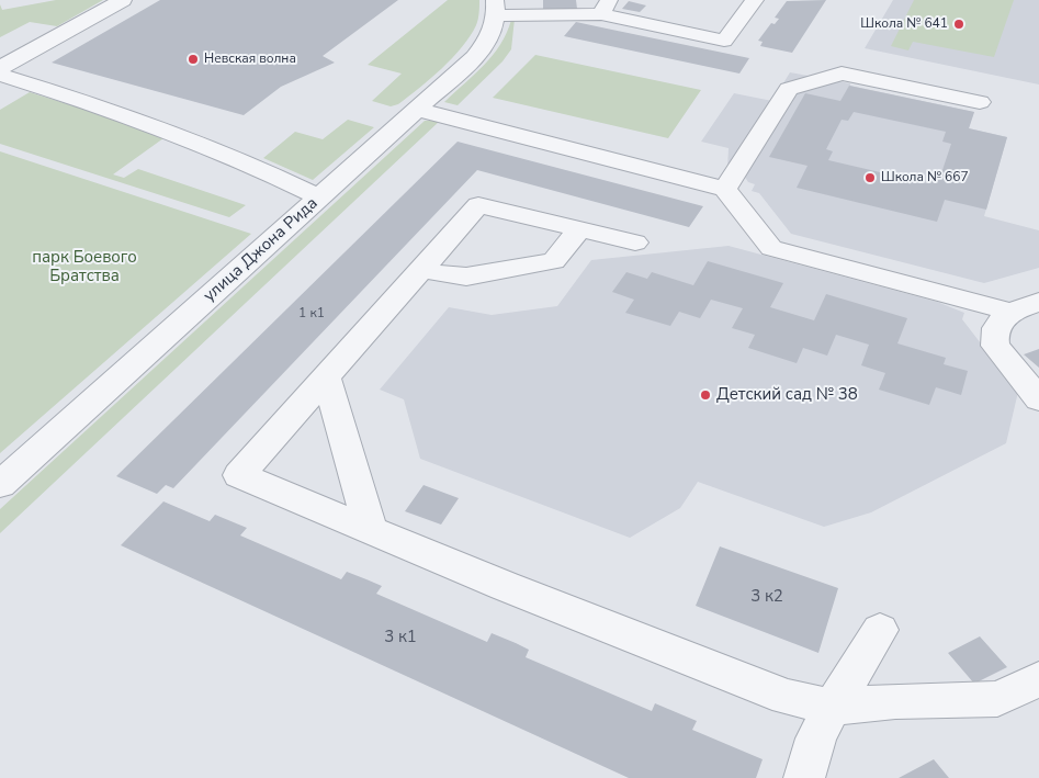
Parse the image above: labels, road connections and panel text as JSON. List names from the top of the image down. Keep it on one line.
{"streets":{"street":["улица Джона Рида"]},"parks":["парк Боевого Братства"],"places":["Школа № 641","Невская волна","Школа № 667","Детский сад № 38"],"house_numbers":["1 к1","3 к2","3 к1"]}
